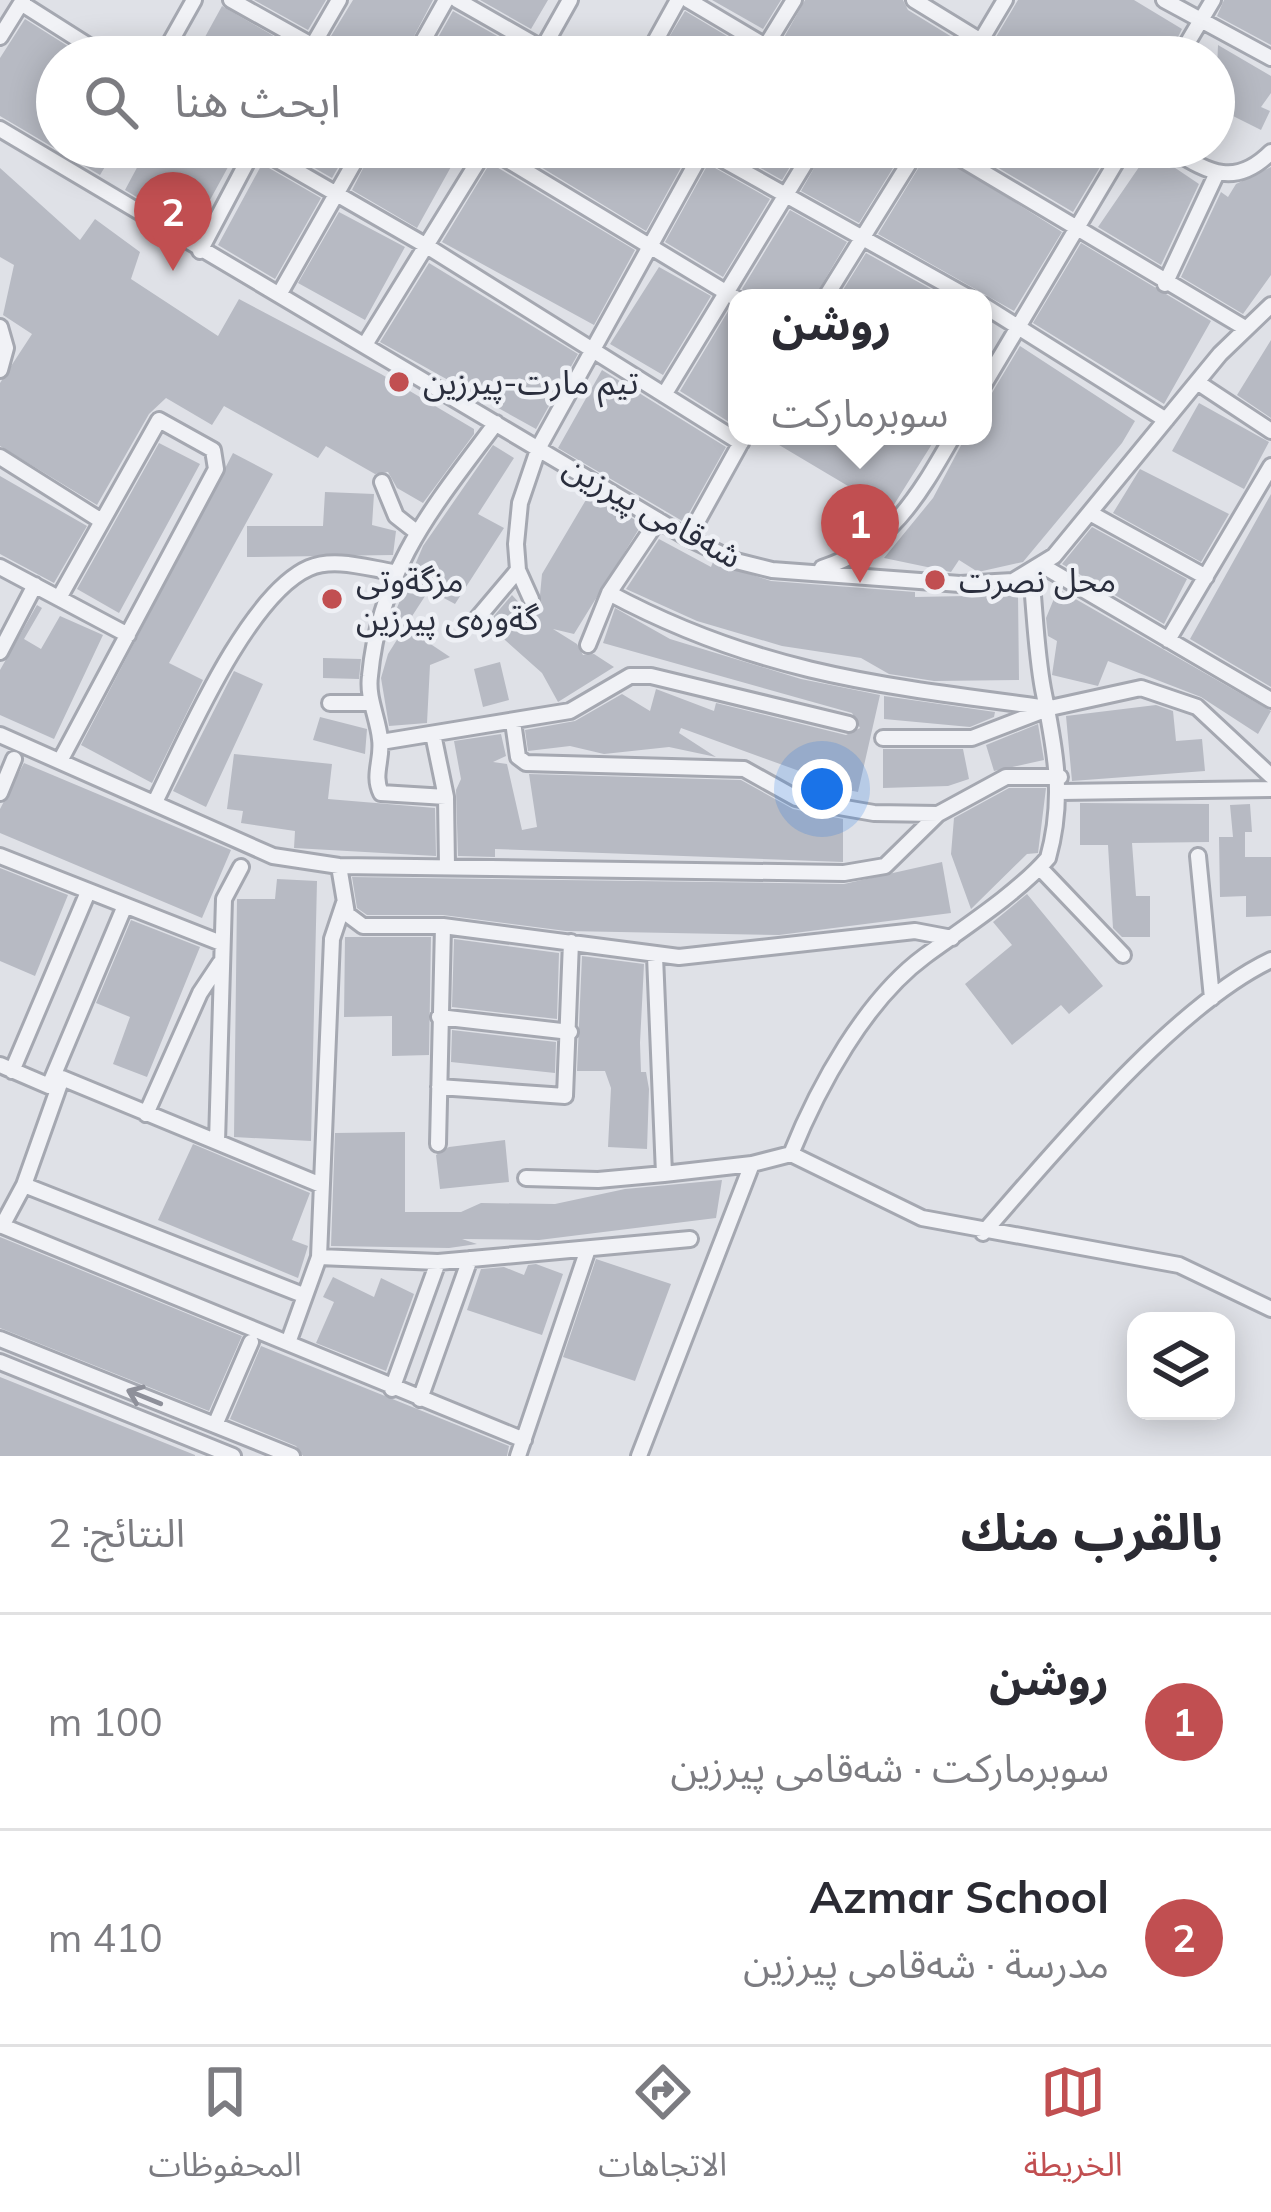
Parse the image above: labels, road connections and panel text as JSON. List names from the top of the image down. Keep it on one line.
{"streets":{"street":["شەقامی پیرزین"]},"places":["تیم مارت-پیرزین","محل نصرت","مزگةوتی گةورەی پیرزین"],"page":{"search":"ابحث هنا","pins":["2","1"],"popup":["روشن","سوبرماركت"],"heading":["بالقرب منك","النتائج: 2"],"list":[{"mark":"1","name":"روشن","note":"سوبرماركت · شەقامی پیرزین","value":"100 m"},{"mark":"2","name":"Azmar School","note":"مدرسة · شەقامی پیرزین","value":"410 m"}],"nav":["الخريطة","الاتجاهات","المحفوظات"]}}
